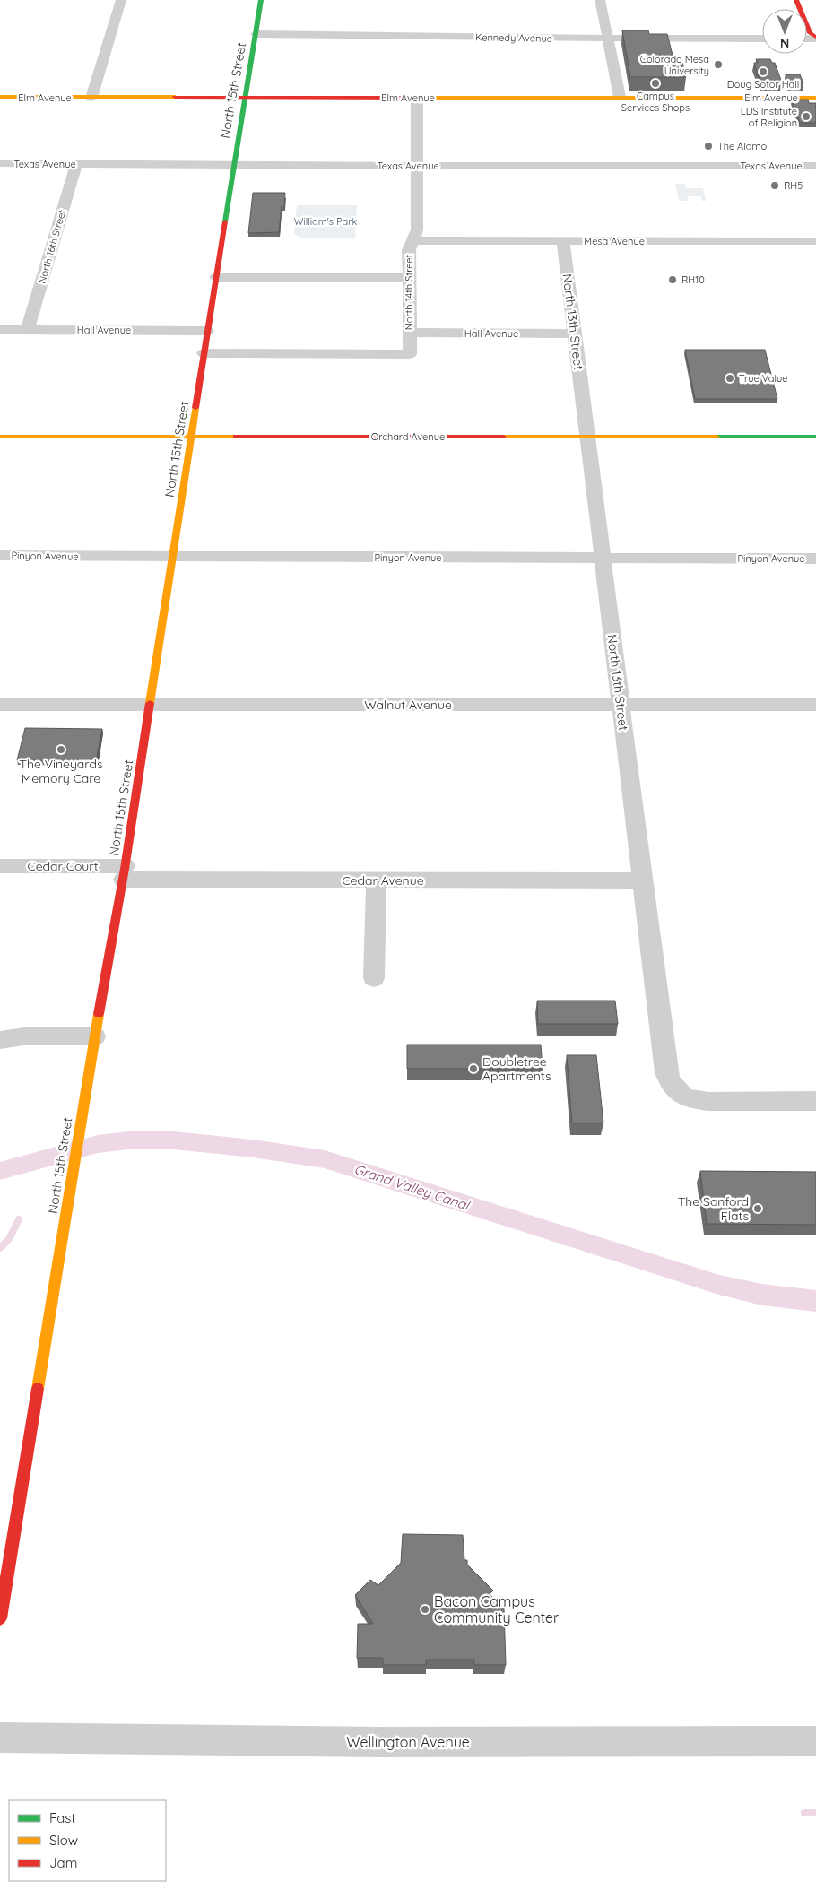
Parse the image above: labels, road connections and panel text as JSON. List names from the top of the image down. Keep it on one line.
{"streets":{"street":["Kennedy Avenue","North 15th Street","Elm Avenue","Texas Avenue","Mesa Avenue","North 16th Street","North 14th Street","North 13th Street","Hall Avenue","Orchard Avenue","Pinyon Avenue","Walnut Avenue","Cedar Court","Cedar Avenue","Wellington Avenue"]},"crossings":[["Kennedy Avenue","North 15th Street"],["North 15th Street","Elm Avenue"],["North 15th Street","Texas Avenue"],["North 15th Street","North 14th Street"],["North 15th Street","Hall Avenue"],["North 15th Street","Orchard Avenue"],["North 15th Street","Pinyon Avenue"],["North 15th Street","Walnut Avenue"],["North 15th Street","Cedar Court"],["North 15th Street","Cedar Avenue"],["Elm Avenue","North 14th Street"],["Texas Avenue","North 16th Street"],["Texas Avenue","North 14th Street"],["Mesa Avenue","North 14th Street"],["Mesa Avenue","North 13th Street"],["North 16th Street","Hall Avenue"],["North 14th Street","Hall Avenue"],["North 13th Street","Hall Avenue"],["North 13th Street","Orchard Avenue"],["North 13th Street","Pinyon Avenue"],["North 13th Street","Walnut Avenue"],["North 13th Street","Cedar Avenue"],["Cedar Court","Cedar Avenue"]],"water":["Grand Valley Canal"],"parks":["William's Park"],"places":["Colorado Mesa University","Doug Sotor Hall","Campus Services Shops","LDS Institute of Religion","The Alamo","RH5","RH10","True Value","The Vineyards Memory Care","Doubletree Apartments","The Sanford Flats","Bacon Campus Community Center"],"legend":["Fast","Slow","Jam"],"north":"bottom"}
